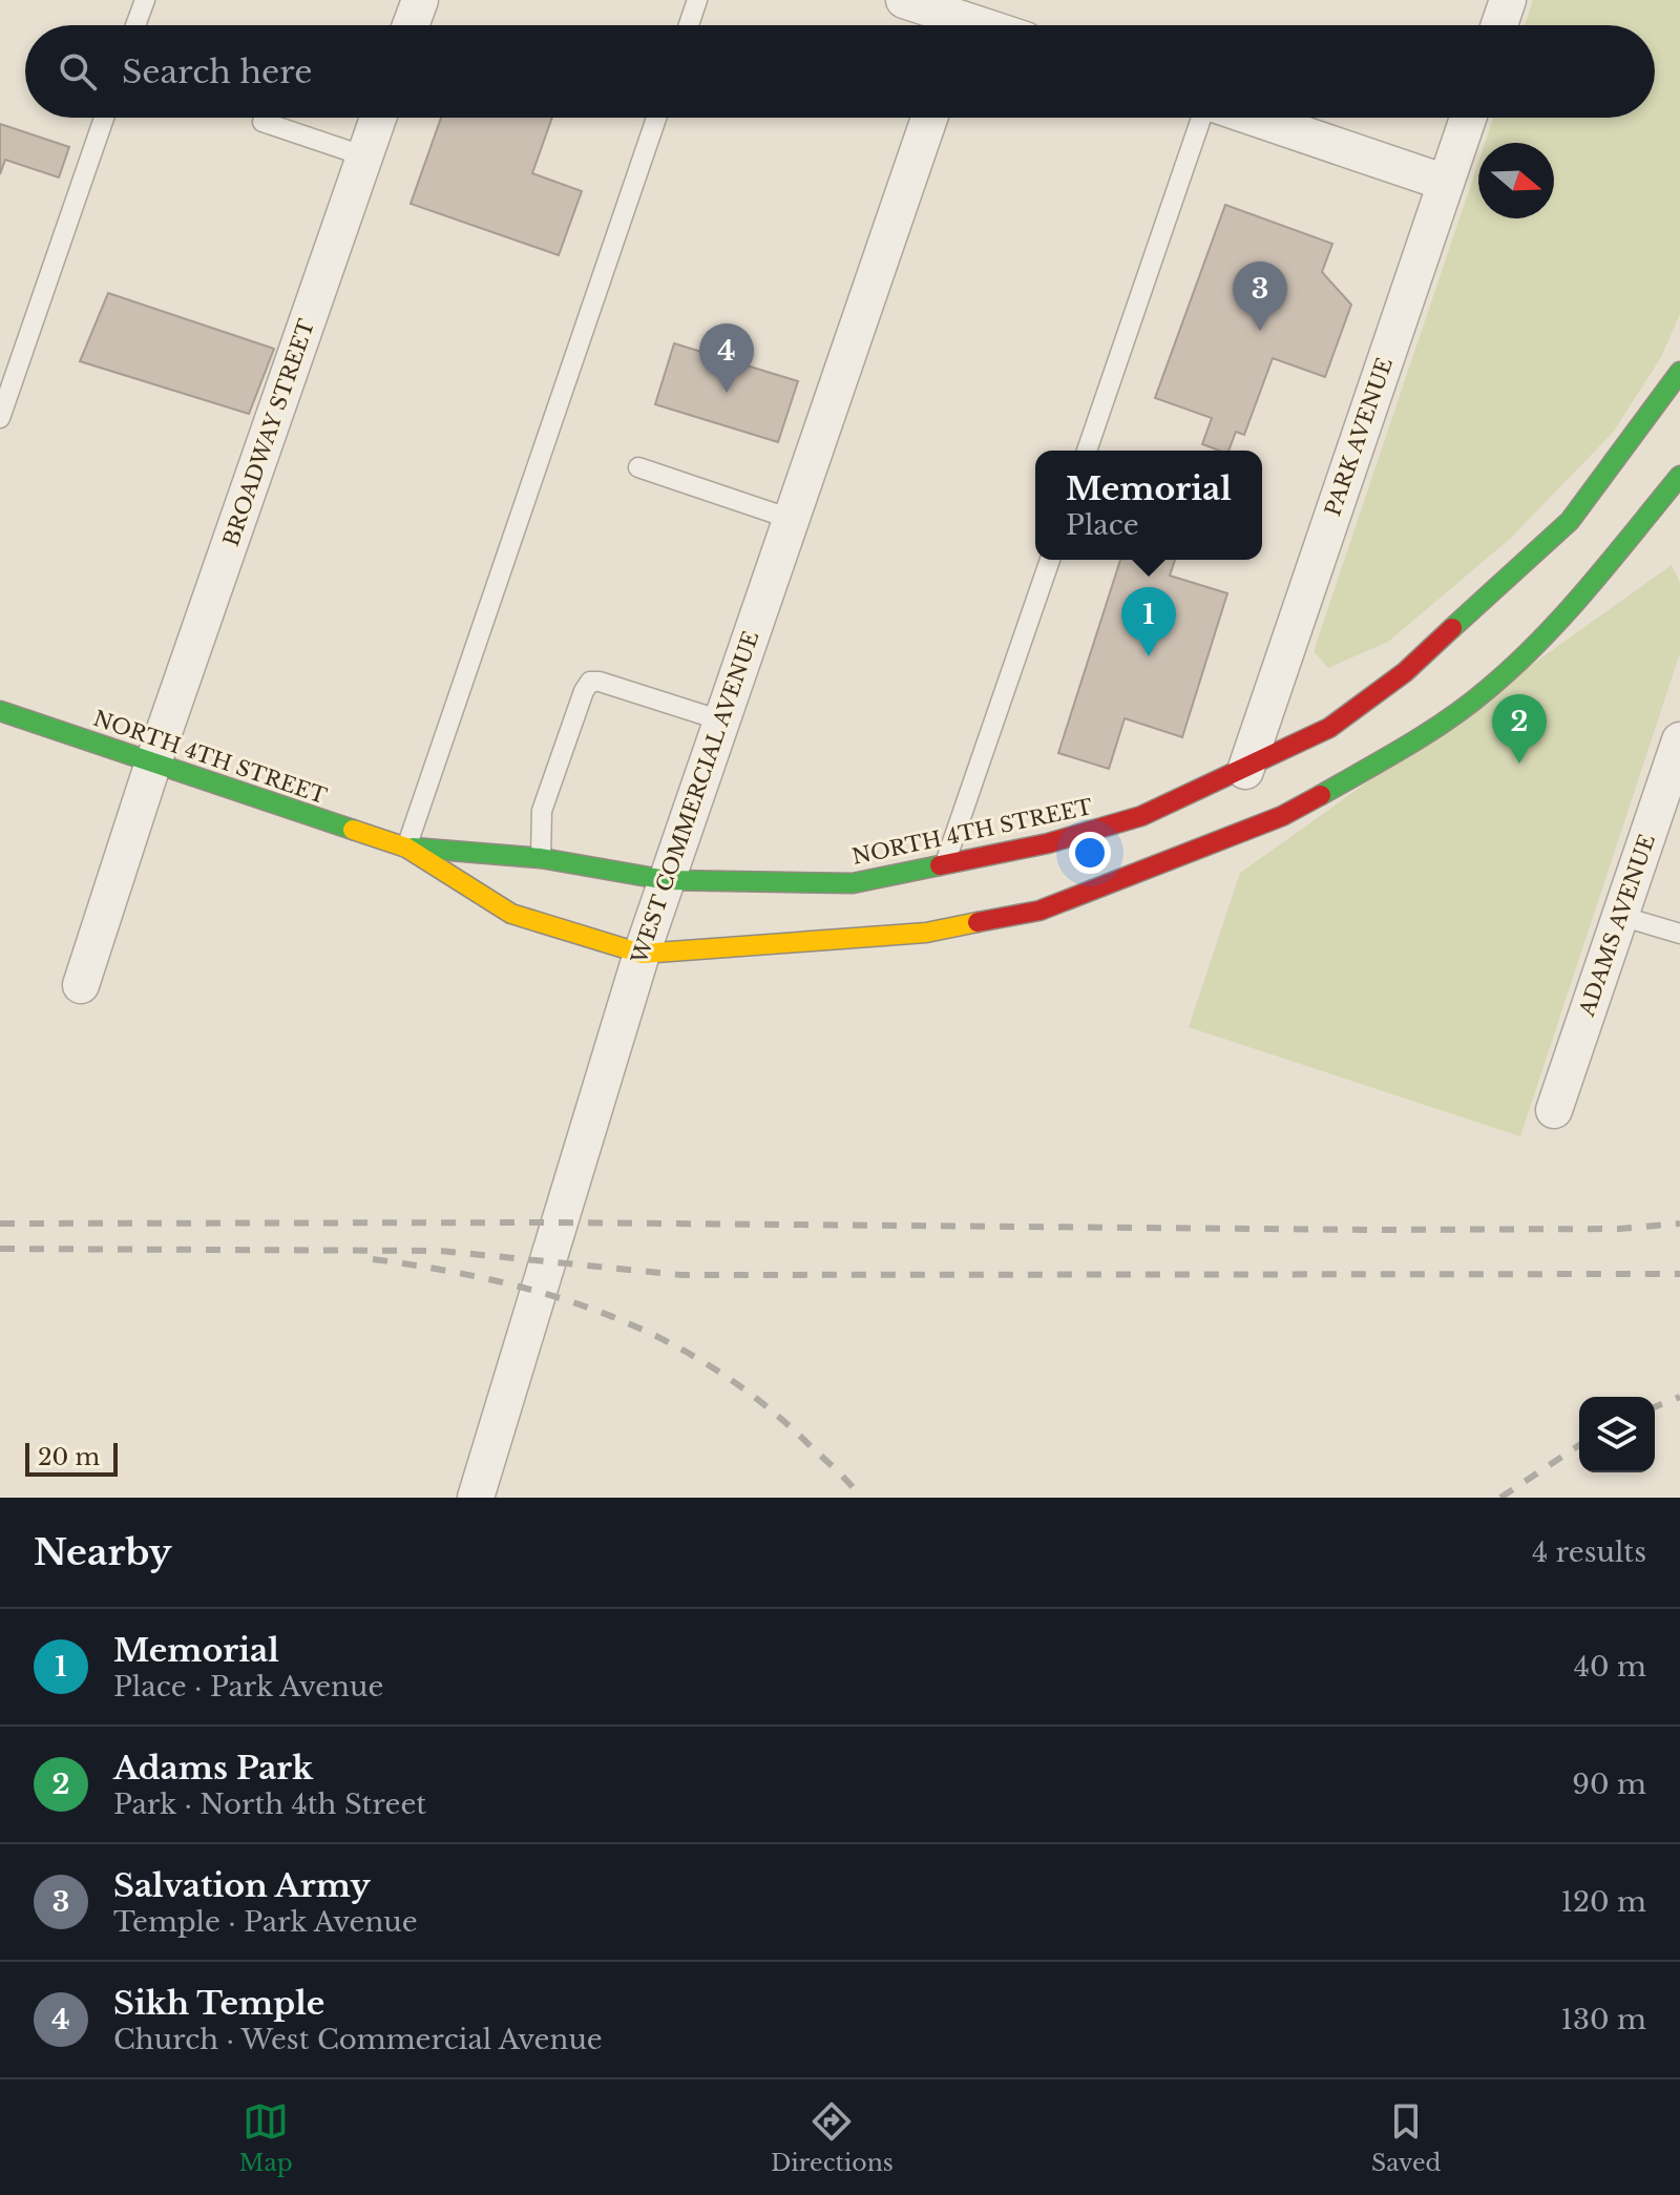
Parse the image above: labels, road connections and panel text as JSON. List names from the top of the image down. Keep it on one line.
{"streets":{"main road":["NORTH 4TH STREET"],"street":["BROADWAY STREET","PARK AVENUE","WEST COMMERCIAL AVENUE","ADAMS AVENUE"]},"crossings":[["BROADWAY STREET","NORTH 4TH STREET"],["PARK AVENUE","NORTH 4TH STREET"],["NORTH 4TH STREET","WEST COMMERCIAL AVENUE"]],"scale_bar":"20 m","north":"right","page":{"search":"Search here","pins":["3","4","1","2"],"popup":["Memorial","Place"],"scale":"20 m","heading":["Nearby","4 results"],"list":[{"mark":"1","name":"Memorial","note":"Place · Park Avenue","value":"40 m"},{"mark":"2","name":"Adams Park","note":"Park · North 4th Street","value":"90 m"},{"mark":"3","name":"Salvation Army","note":"Temple · Park Avenue","value":"120 m"},{"mark":"4","name":"Sikh Temple","note":"Church · West Commercial Avenue","value":"130 m"}],"nav":["Map","Directions","Saved"]}}
